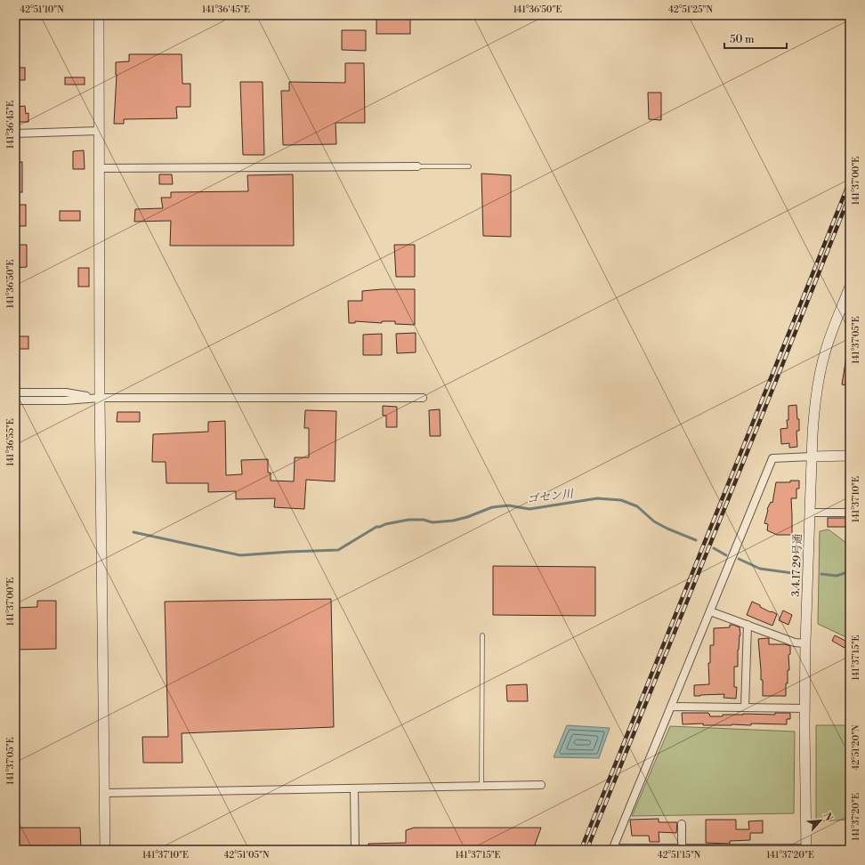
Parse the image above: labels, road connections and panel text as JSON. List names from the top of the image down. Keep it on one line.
{"streets":{"street":["3.4.17 29号通"]},"water":["ゴセン川"],"scale_bar":"50 m","north":"top right","coordinates":["42°51'10\"N","141°36'45\"E","141°36'50\"E","42°51'25\"N","141°37'00\"E","141°37'05\"E","141°36'55\"E","141°37'10\"E","141°37'15\"E","42°51'20\"N","141°37'20\"E","42°51'05\"N","42°51'15\"N"]}
